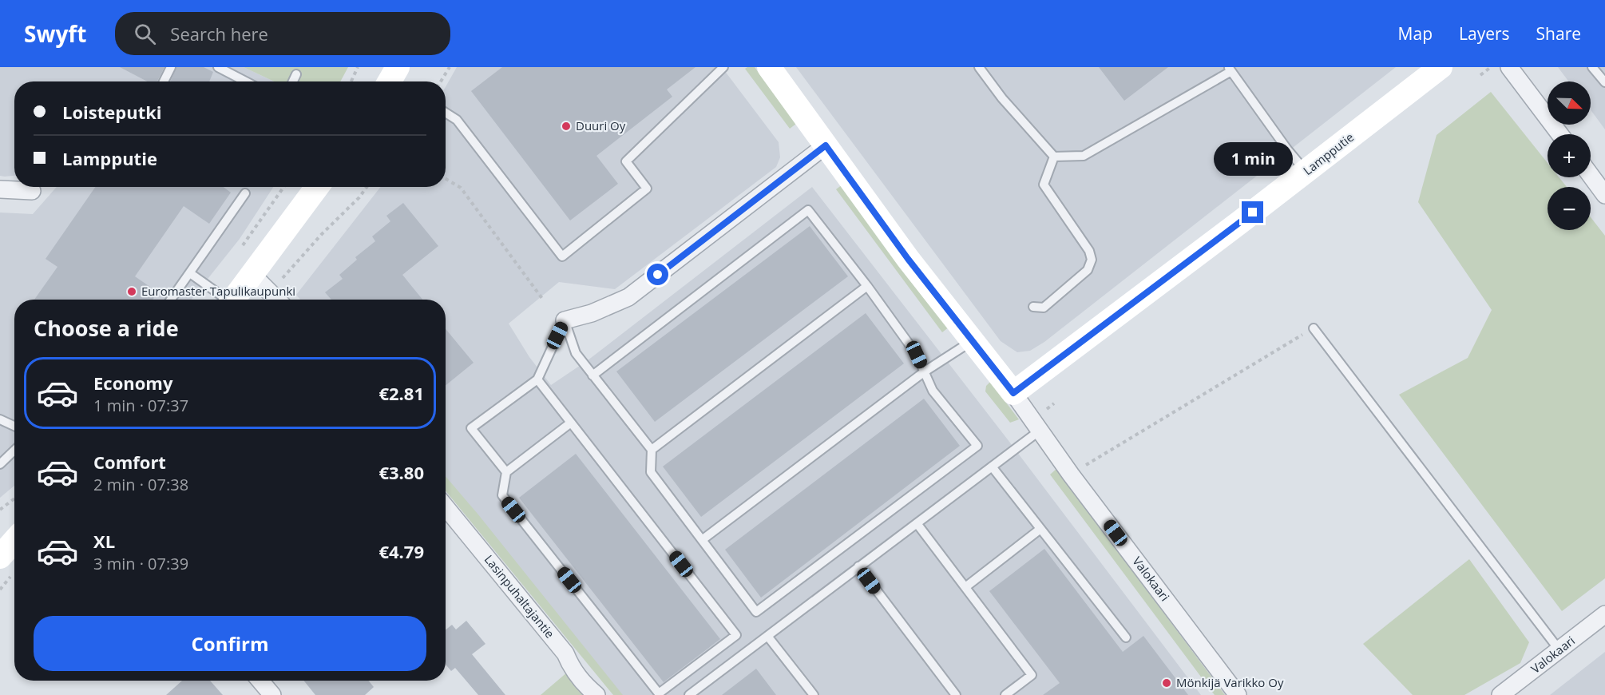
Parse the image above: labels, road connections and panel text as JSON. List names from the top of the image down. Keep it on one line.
{"streets":{"street":["Lampputie","Valokaari","Lasinpuhaltajantie"]},"crossings":[["Lampputie","Valokaari"]],"places":["Duuri Oy","Euromaster Tapulikaupunki","Mönkijä Varikko Oy"],"north":"bottom right","page":{"header":"Swyft","search":"Search here","nav":["Map","Layers","Share"],"map_buttons":["+","−"],"banner":["Loisteputki","Lampputie"],"bubble":"1 min","heading":"Choose a ride","list":[{"name":"Economy","note":"1 min · 07:37","value":"€2.81"},{"name":"Comfort","note":"2 min · 07:38","value":"€3.80"},{"name":"XL","note":"3 min · 07:39","value":"€4.79"}],"buttons":"Confirm"}}
